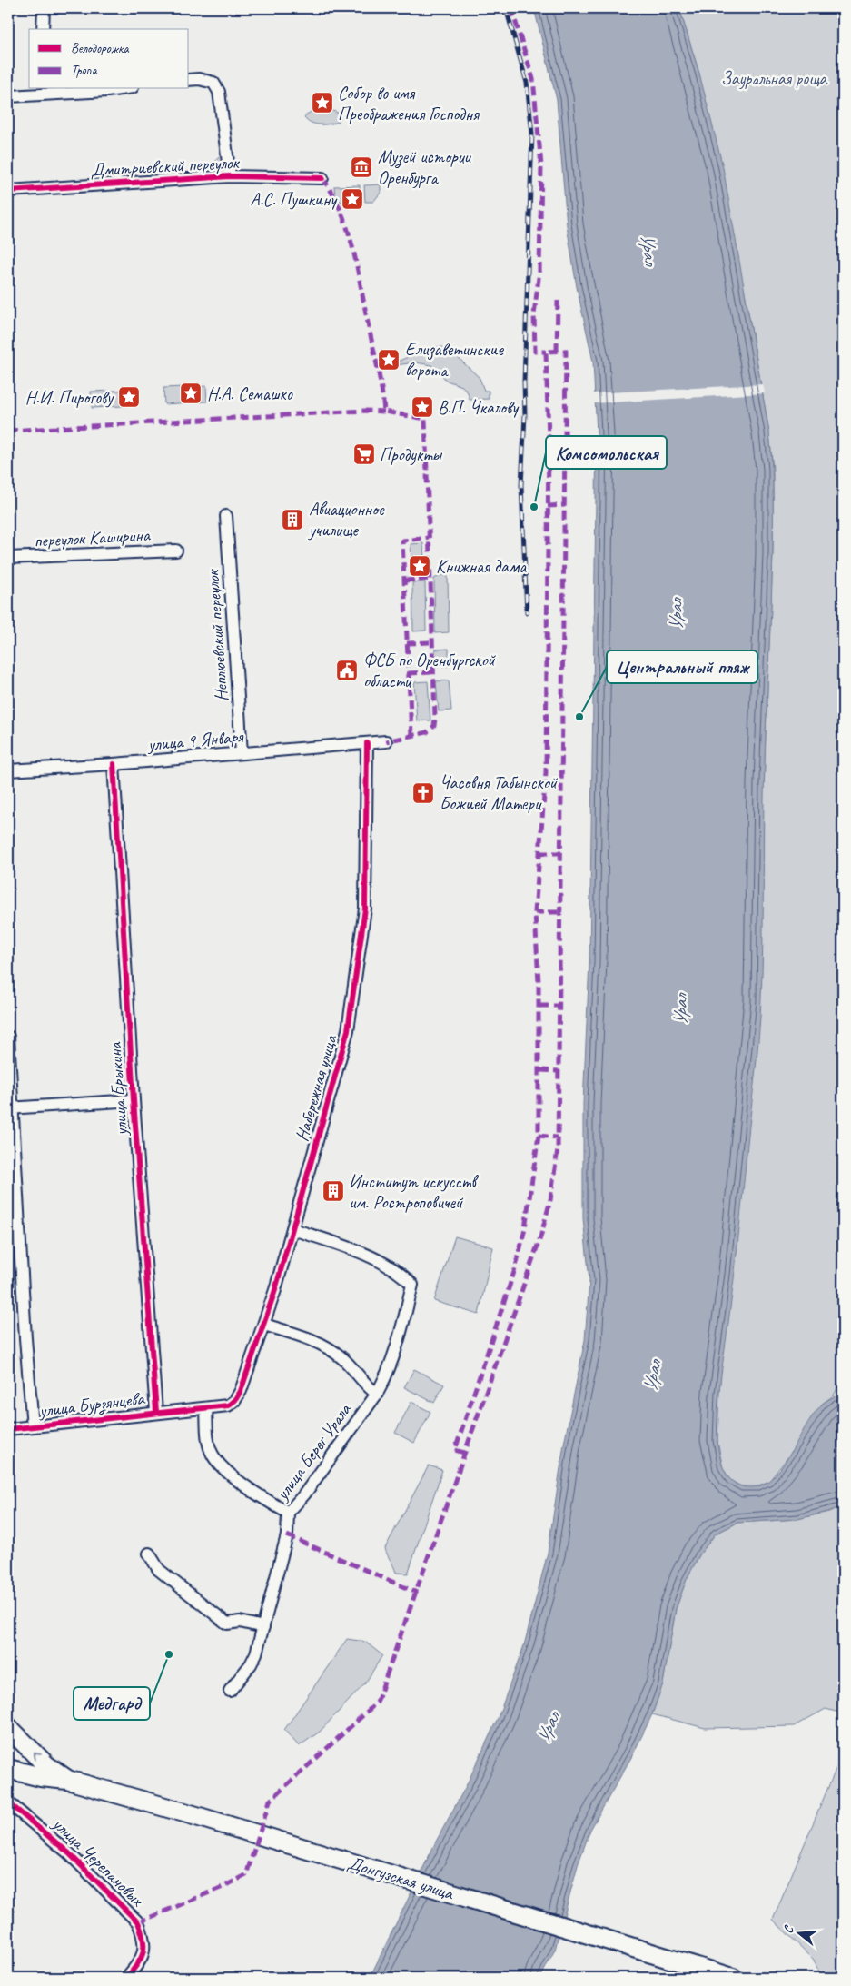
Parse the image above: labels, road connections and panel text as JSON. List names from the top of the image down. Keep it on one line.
{"streets":{"main road":["Донгузская улица"],"street":["Дмитриевский переулок","переулок Каширина","Неплюевский переулок","улица 9 Января","Набережная улица","улица Брыкина","улица Бурзянцева","улица Берег Урала","улица Черепановых"]},"crossings":[["Неплюевский переулок","улица 9 Января"],["улица 9 Января","Набережная улица"],["улица 9 Января","улица Брыкина"],["Набережная улица","улица Бурзянцева"],["Набережная улица","улица Берег Урала"],["улица Брыкина","улица Бурзянцева"]],"water":["Урал"],"parks":["Зауральная роща"],"places":{"place":["Собор во имя Преображения Господня","А.С. Пушкину","Елизаветинские ворота","Н.А. Семашко","Н.И. Пирогову","В.П. Чкалову","Книжная дама"],"museum":["Музей истории Оренбурга"],"supermarket":["Продукты"],"other":["Комсомольская","Центральный пляж","Медгард"],"building":["Авиационное училище","Институт искусств им. Ростроповичей"],"public building":["ФСБ по Оренбургской области"],"church":["Часовня Табынской Божией Матери"]},"legend":["Велодорожка","Тропа"],"north":"left"}
